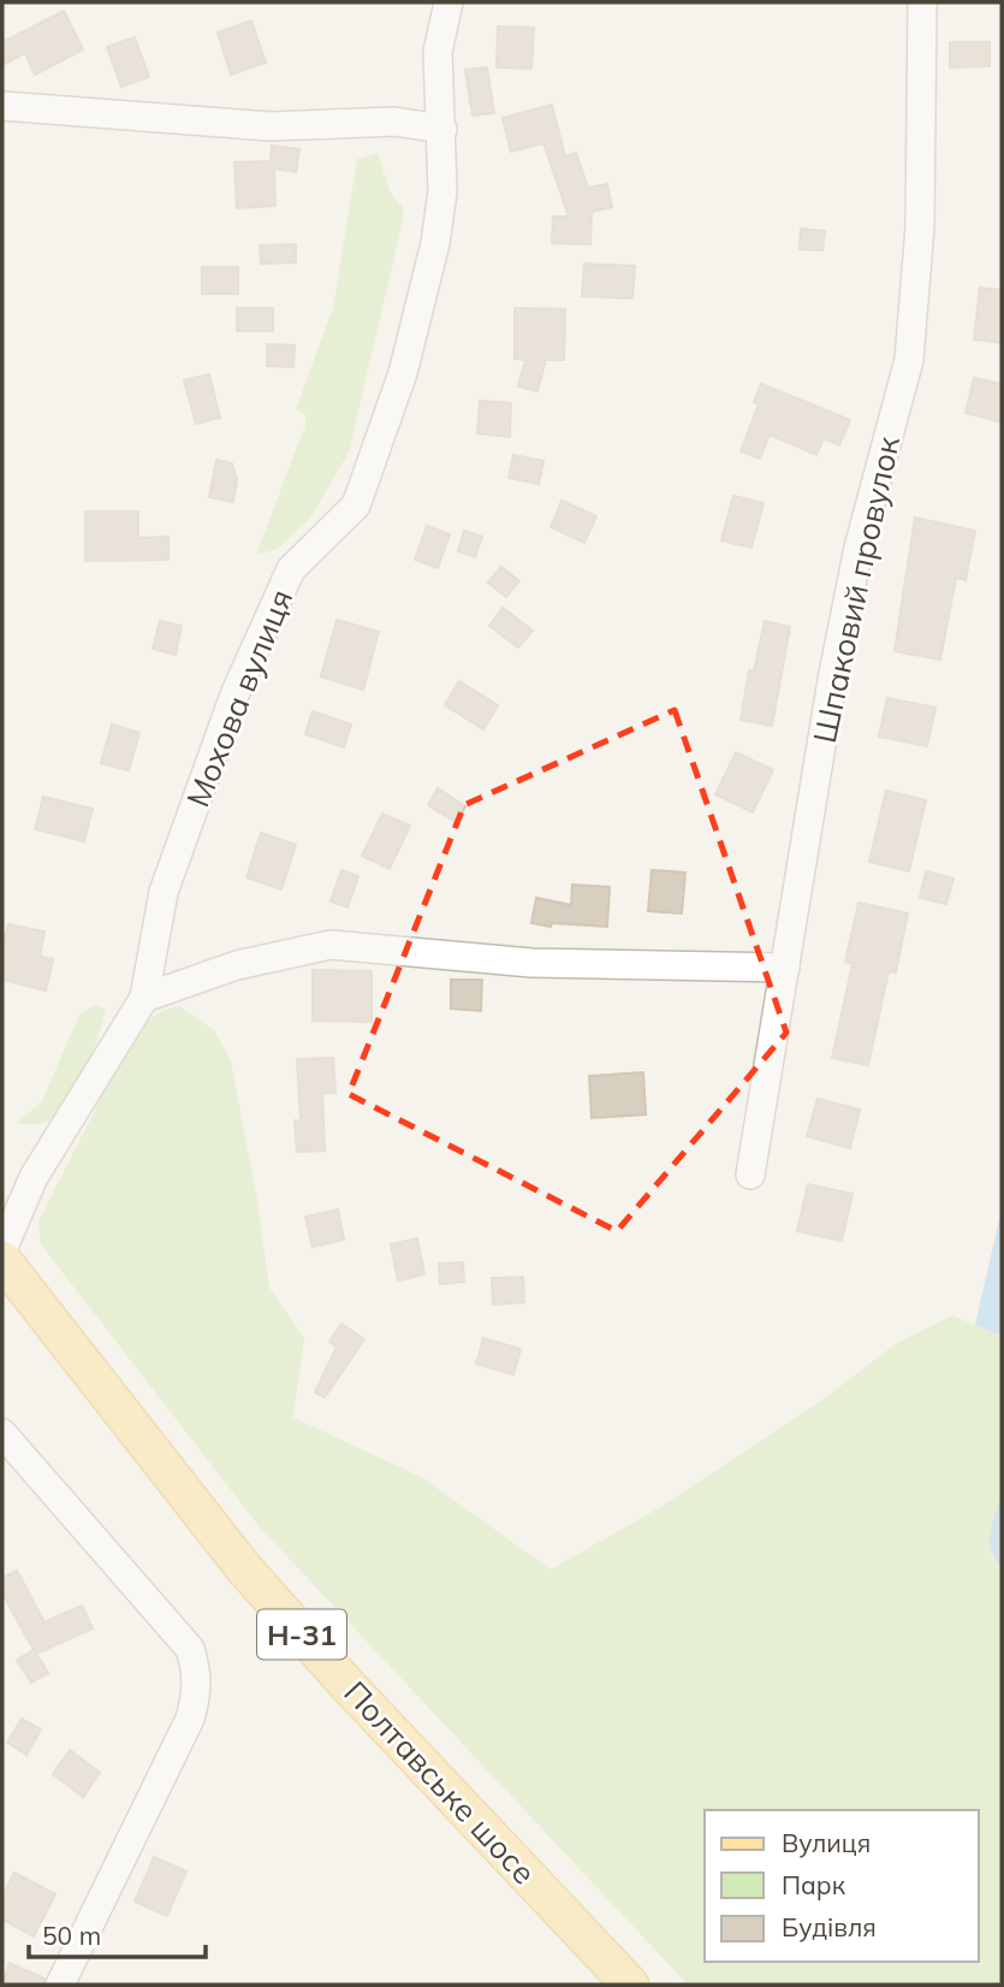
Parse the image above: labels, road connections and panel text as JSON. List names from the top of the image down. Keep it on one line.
{"streets":{"main road":["Н-31","Полтавське шосе"],"street":["Шпаковий провулок","Мохова вулиця"]},"legend":["Вулиця","Парк","Будівля"],"scale_bar":"50 m"}
